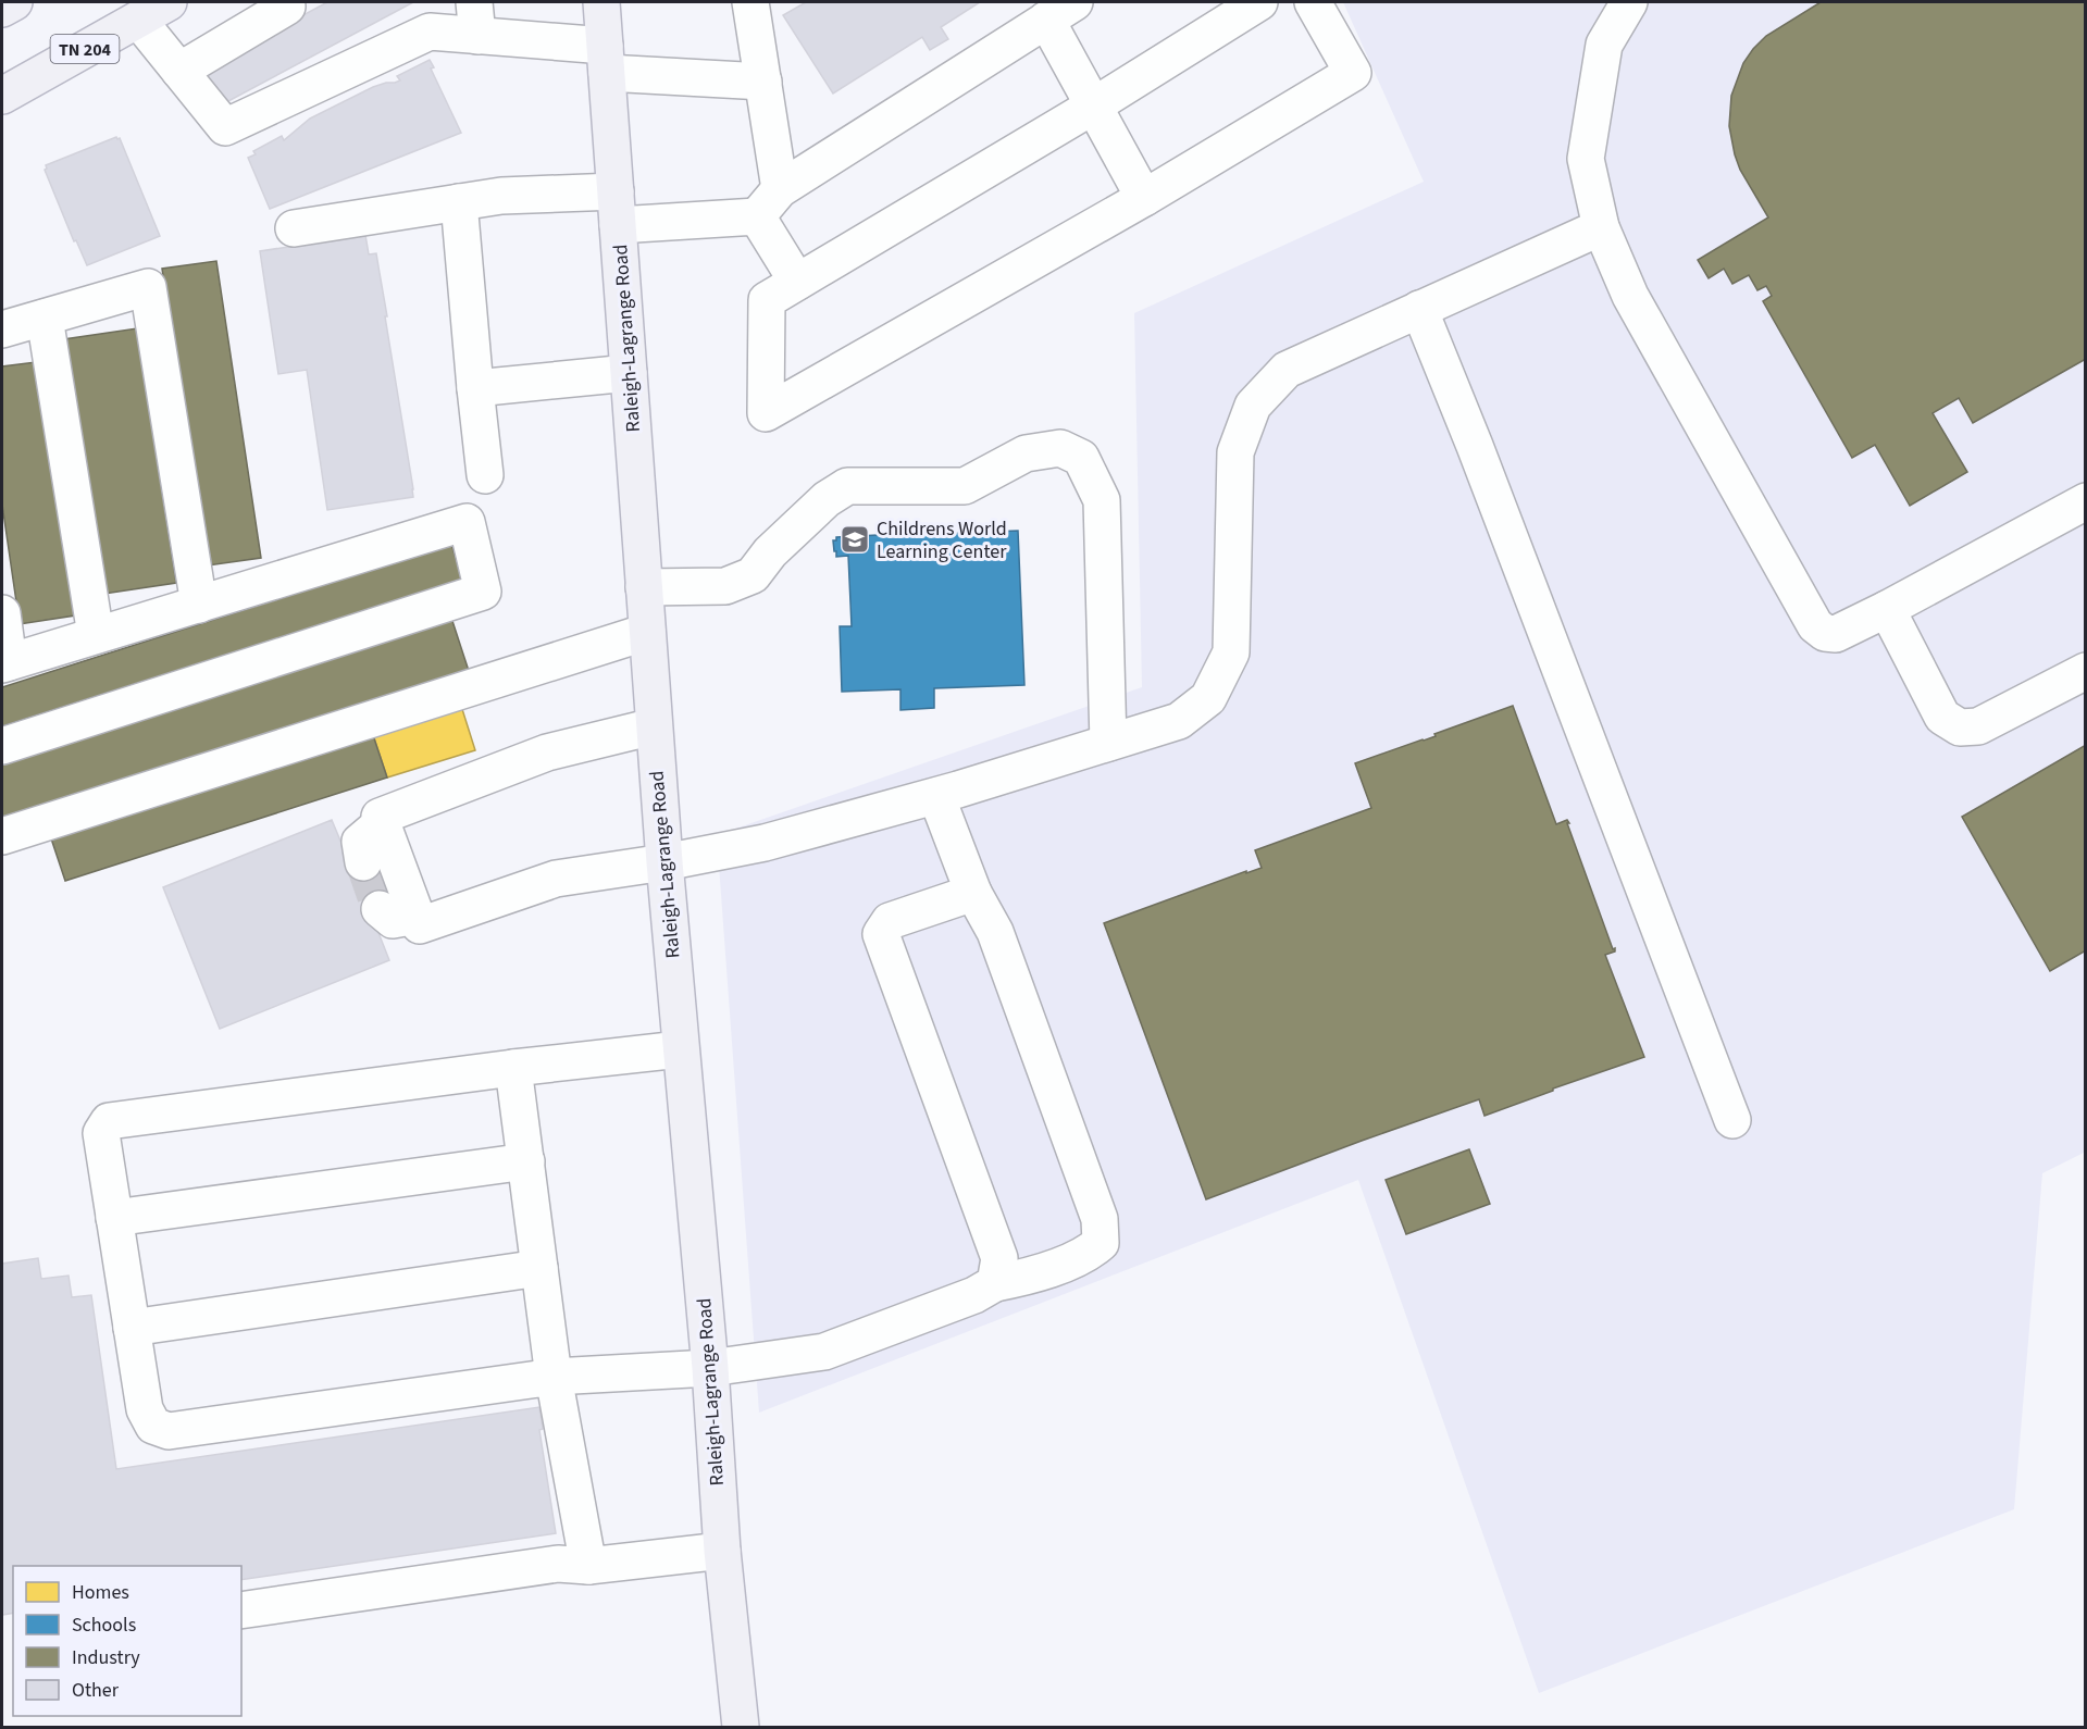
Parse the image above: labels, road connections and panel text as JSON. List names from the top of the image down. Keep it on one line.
{"streets":{"main road":["TN 204","Raleigh-Lagrange Road"]},"places":{"school or university":["Childrens World Learning Center"]},"legend":["Homes","Schools","Industry","Other"]}
